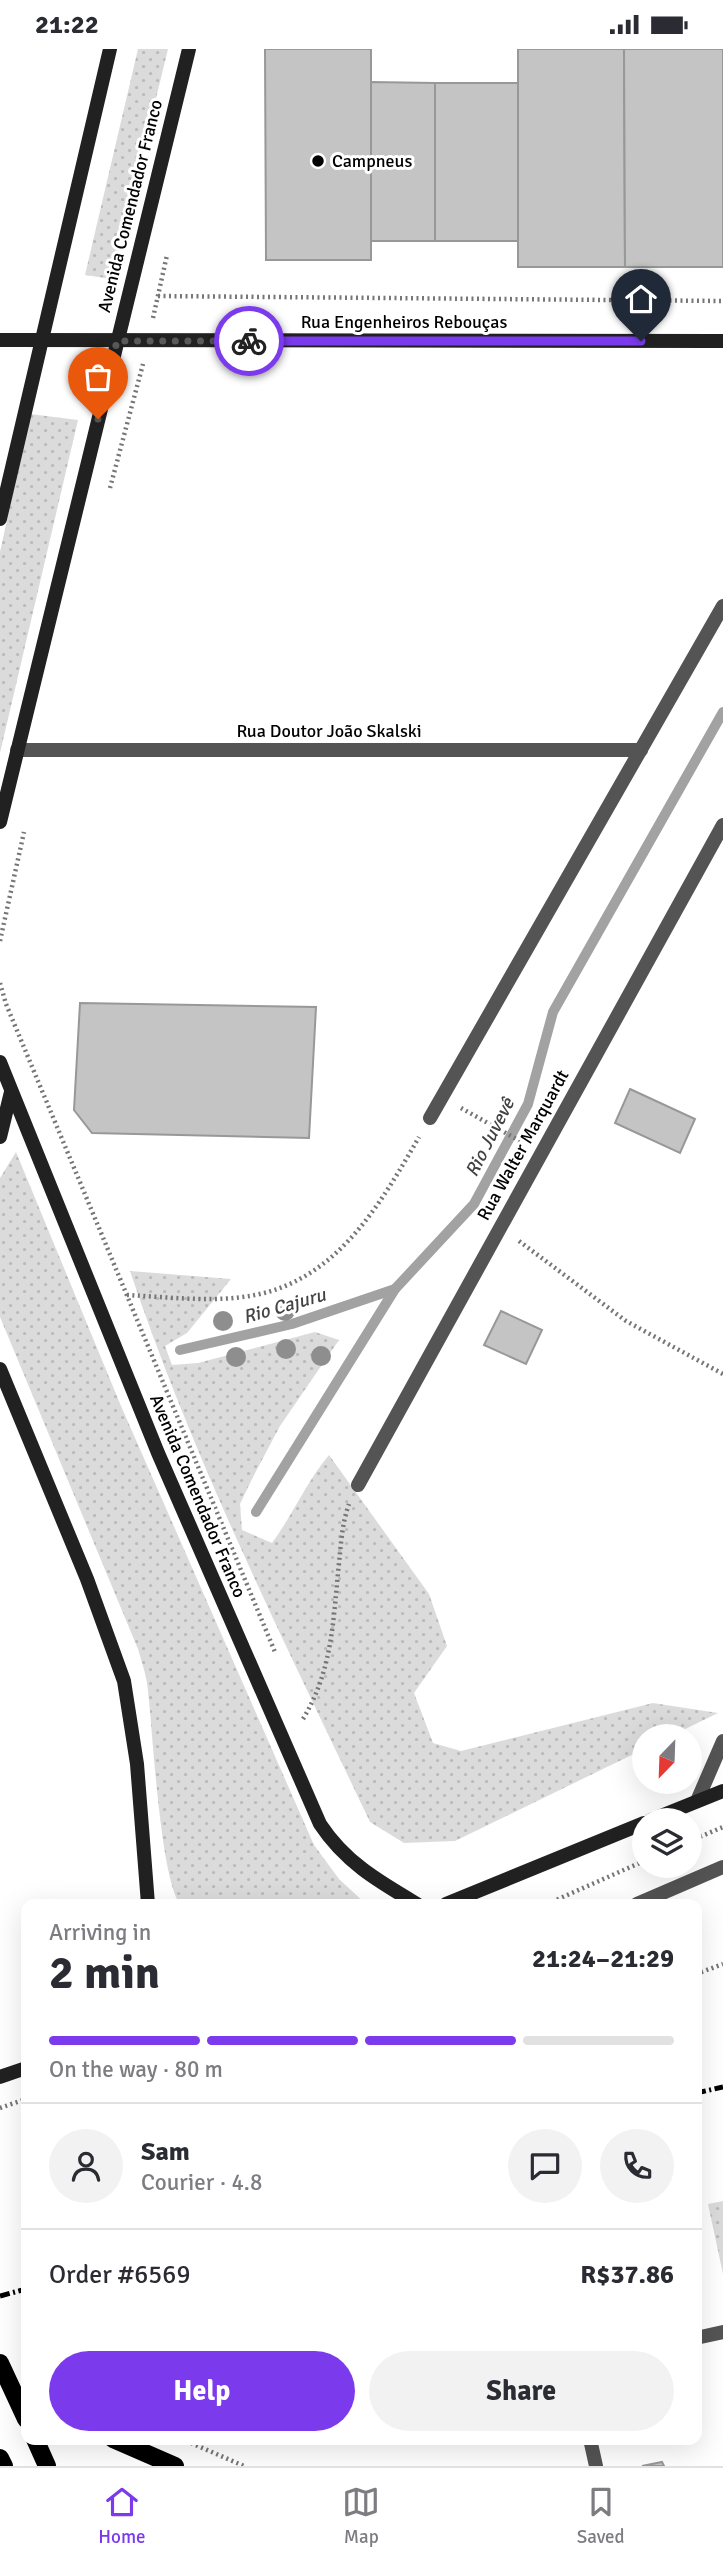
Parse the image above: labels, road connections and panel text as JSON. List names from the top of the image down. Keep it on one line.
{"streets":{"main road":["Avenida Comendador Franco","Rua Engenheiros Rebouças"],"street":["Rua Doutor João Skalski","Rua Walter Marquardt"]},"crossings":[["Avenida Comendador Franco","Rua Engenheiros Rebouças"],["Avenida Comendador Franco","Rua Doutor João Skalski"]],"water":["Rio Juvevê","Rio Cajuru"],"places":["Campneus"],"north":"bottom left","page":{"status":"21:22","heading":["2 min","Arriving in","21:24–21:29"],"panel":["Sam","Courier · 4.8","Order #6569","R$37.86"],"bar":"On the way · 80 m","buttons":["Help","Share"],"tabs":["Home","Map","Saved"]}}
